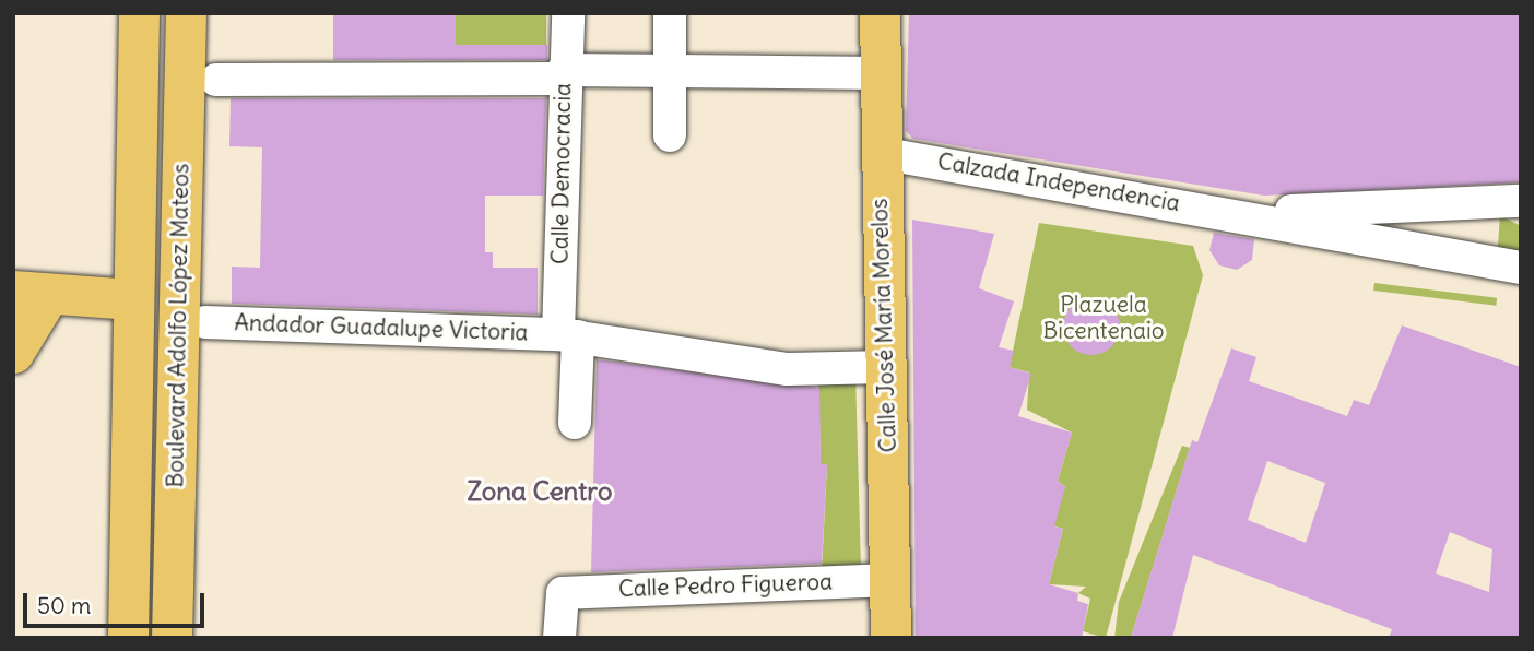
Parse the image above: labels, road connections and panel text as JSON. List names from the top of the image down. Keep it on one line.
{"streets":{"main road":["Boulevard Adolfo López Mateos","Calle José María Morelos"],"street":["Calle Democracia","Calzada Independencia","Andador Guadalupe Victoria","Calle Pedro Figueroa"]},"crossings":[["Calle Democracia","Andador Guadalupe Victoria"],["Calzada Independencia","Calle José María Morelos"],["Calle José María Morelos","Andador Guadalupe Victoria"],["Calle José María Morelos","Calle Pedro Figueroa"]],"districts":["Zona Centro"],"parks":["Plazuela Bicentenaio"],"scale_bar":"50 m"}
